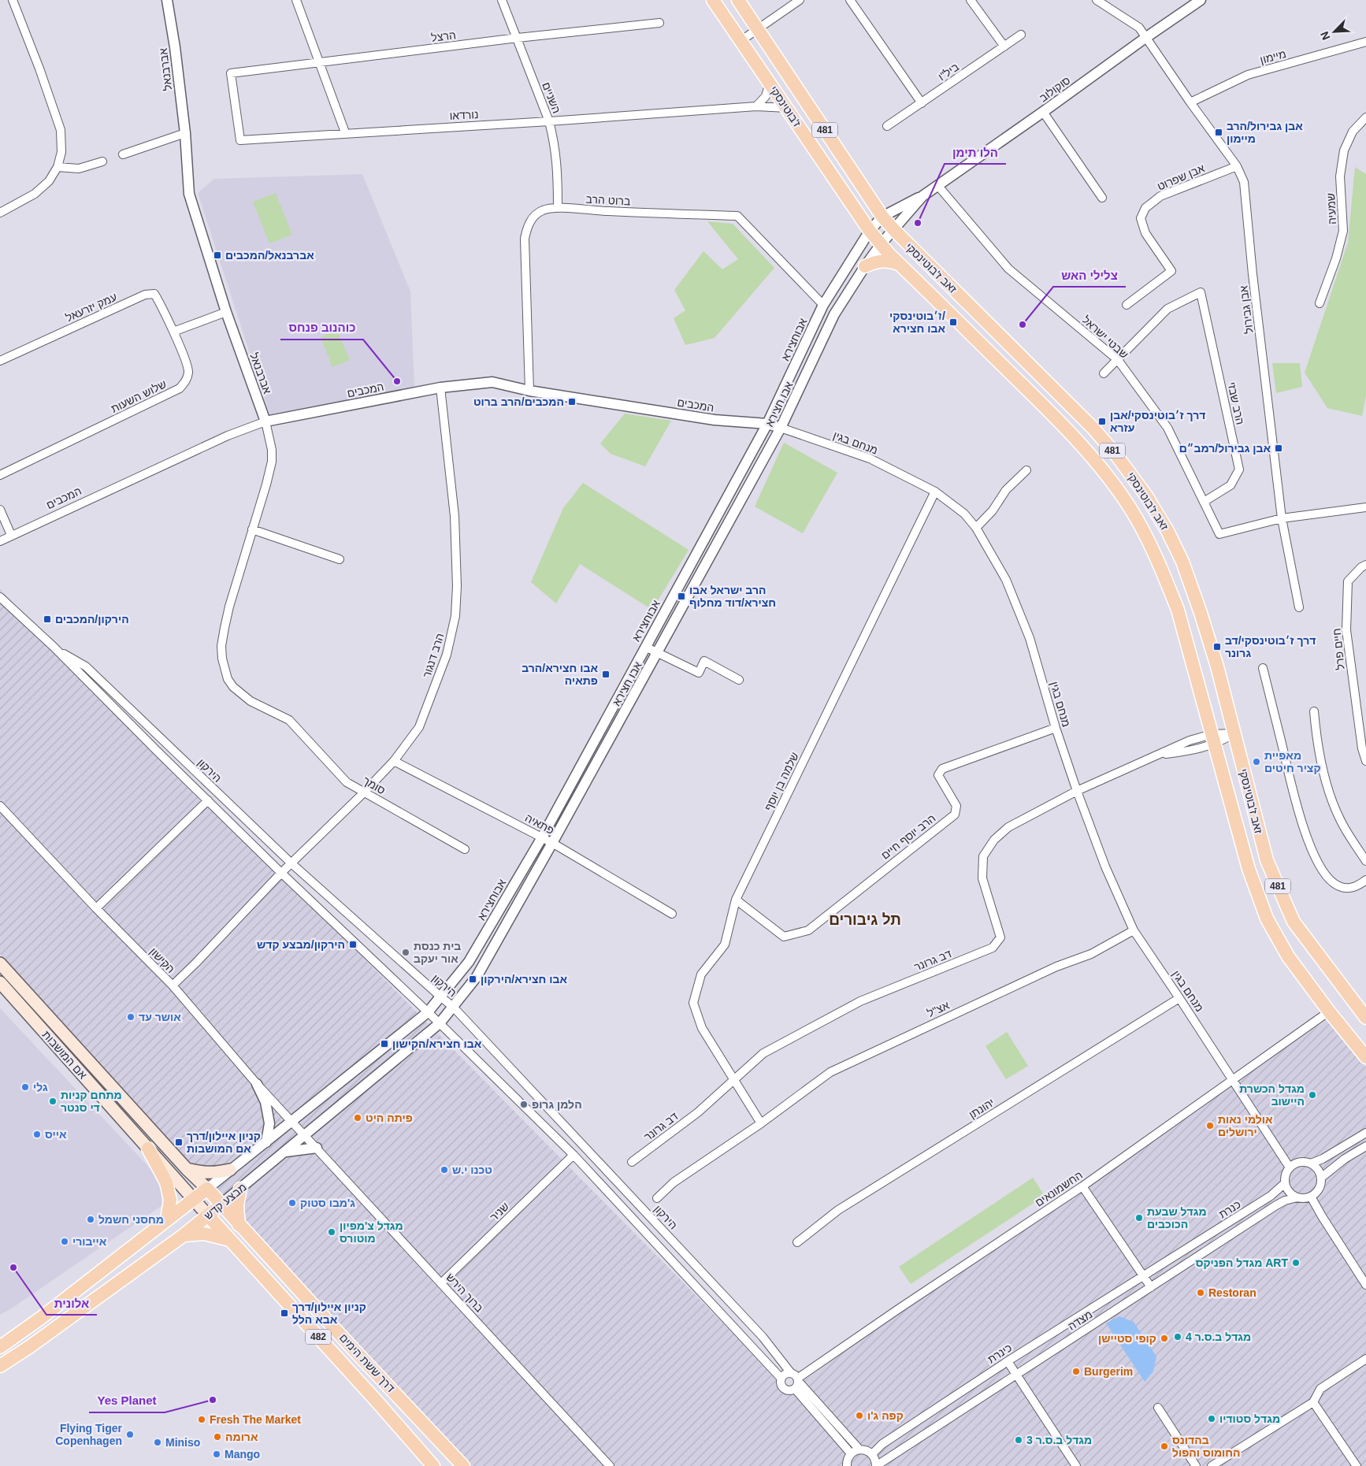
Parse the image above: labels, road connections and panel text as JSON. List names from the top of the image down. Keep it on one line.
{"streets":{"main road":["ז'בוטינסקי","481","זאב ז'בוטינסקי","אם המושבות","מבצע קדש","482","דרך ששת הימים"],"street":["הרצל","מיימון","אברבנאל","ביל\"ו","סוקולוב","השניים","נורדאו","אבן שפרוט","ברוט הרב","שמעיה","עמק יזרעאל","אבן גבירול","שבטי ישראל","אבוחצירא","המכבים","שלוש השעות","הרב שבזי","אבו חצירא","מנחם בגין","חיים פרל","הרב דנגור","הירקון","שלמה בן יוסף","סומך","פתאיה","הרב יוסף חיים","הקישון","דב גרונר","אצ\"ל","יהונתן","החשמונאים","כנרת","שניר","ברוך הירש","מצדה","כינרת"]},"crossings":[["הרצל","השניים"],["הרצל","נורדאו"],["מיימון","אבן גבירול"],["אברבנאל","המכבים"],["אברבנאל","סומך"],["סוקולוב","זאב ז'בוטינסקי"],["סוקולוב","אבן גבירול"],["סוקולוב","שבטי ישראל"],["סוקולוב","אבו חצירא"],["השניים","נורדאו"],["השניים","ברוט הרב"],["ז'בוטינסקי","נורדאו"],["ז'בוטינסקי","481"],["ז'בוטינסקי","זאב ז'בוטינסקי"],["ז'בוטינסקי","אבוחצירא"],["481","זאב ז'בוטינסקי"],["אבן שפרוט","אבן גבירול"],["ברוט הרב","אבוחצירא"],["ברוט הרב","המכבים"],["זאב ז'בוטינסקי","אבוחצירא"],["זאב ז'בוטינסקי","אבו חצירא"],["זאב ז'בוטינסקי","דב גרונר"],["זאב ז'בוטינסקי","החשמונאים"],["עמק יזרעאל","שלוש השעות"],["אבן גבירול","שבטי ישראל"],["שבטי ישראל","הרב שבזי"],["אבוחצירא","המכבים"],["אבוחצירא","הירקון"],["אבוחצירא","פתאיה"],["אבוחצירא","מבצע קדש"],["המכבים","אבו חצירא"],["המכבים","מנחם בגין"],["המכבים","הרב דנגור"],["אבו חצירא","מנחם בגין"],["אבו חצירא","הירקון"],["אבו חצירא","פתאיה"],["אבו חצירא","מבצע קדש"],["מנחם בגין","שלמה בן יוסף"],["מנחם בגין","הרב יוסף חיים"],["מנחם בגין","דב גרונר"],["מנחם בגין","אצ\"ל"],["מנחם בגין","יהונתן"],["מנחם בגין","החשמונאים"],["מנחם בגין","כנרת"],["מנחם בגין","מצדה"],["הרב דנגור","הירקון"],["הרב דנגור","סומך"],["הרב דנגור","פתאיה"],["הרב דנגור","הקישון"],["הירקון","החשמונאים"],["הירקון","מבצע קדש"],["הירקון","שניר"],["שלמה בן יוסף","הרב יוסף חיים"],["שלמה בן יוסף","דב גרונר"],["שלמה בן יוסף","אצ\"ל"],["הקישון","מבצע קדש"],["הקישון","ברוך הירש"],["אם המושבות","מבצע קדש"],["אם המושבות","דרך ששת הימים"],["מבצע קדש","ברוך הירש"],["מבצע קדש","דרך ששת הימים"],["כנרת","מצדה"],["כנרת","כינרת"],["שניר","ברוך הירש"]],"districts":["תל גיבורים"],"places":{"transit":["אבן גבירול/הרב מיימון","אברבנאל/המכבים","ז׳בוטינסקי/ אבו חצירא","המכבים/הרב ברוט","דרך ז׳בוטינסקי/אבן עזרא","אבן גבירול/רמב״ם","הרב ישראל אבו חצירא/דוד מחלוף","הירקון/המכבים","דרך ז׳בוטינסקי/דב גרונר","אבו חצירא/הרב פתאיה","הירקון/מבצע קדש","אבו חצירא/הירקון","אבו חצירא/הקישון","קניון איילון/דרך אם המושבות","קניון איילון/דרך אבא הלל"],"other":["הלו תימן","צלילי האש","כוהנוב פנחס","מאפיית קציר חיטים","בית כנסת אור יעקב","אושר עד","גלי","מגדל הכשרת היישוב","מתחם קניות די סנטר","הלמן גרופ","פיתה היט","אולמי נאות ירושלים","אייס","טכנו י.ש","ג'מבו סטוק","מגדל שבעת הכוכבים","מחסני חשמל","מגדל צ'מפיון מוטורס","אייבורי","מגדל הפניקס ART","אלונית","Restoran","מגדל ב.ס.ר 4","קופי סטיישן","Burgerim","Yes Planet","קפה ג'ו","מגדל סטודיו","Fresh The Market","Flying Tiger Copenhagen","ארומה","מגדל ב.ס.ר 3","Miniso","בהדונס החומוס והפול","Mango"]},"north":"bottom left"}
